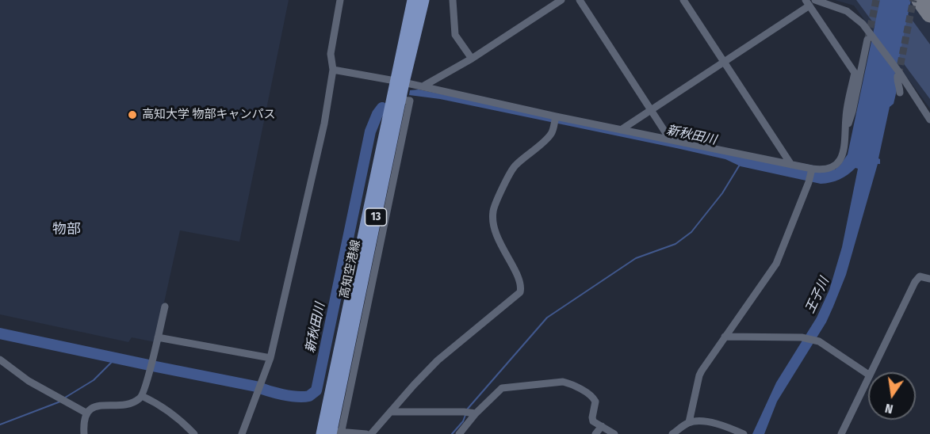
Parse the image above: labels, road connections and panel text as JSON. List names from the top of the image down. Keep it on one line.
{"streets":{"main road":["13","高知空港線"]},"districts":["物部"],"water":["新秋田川","王子川"],"places":["高知大学 物部キャンパス"],"north":"bottom"}
